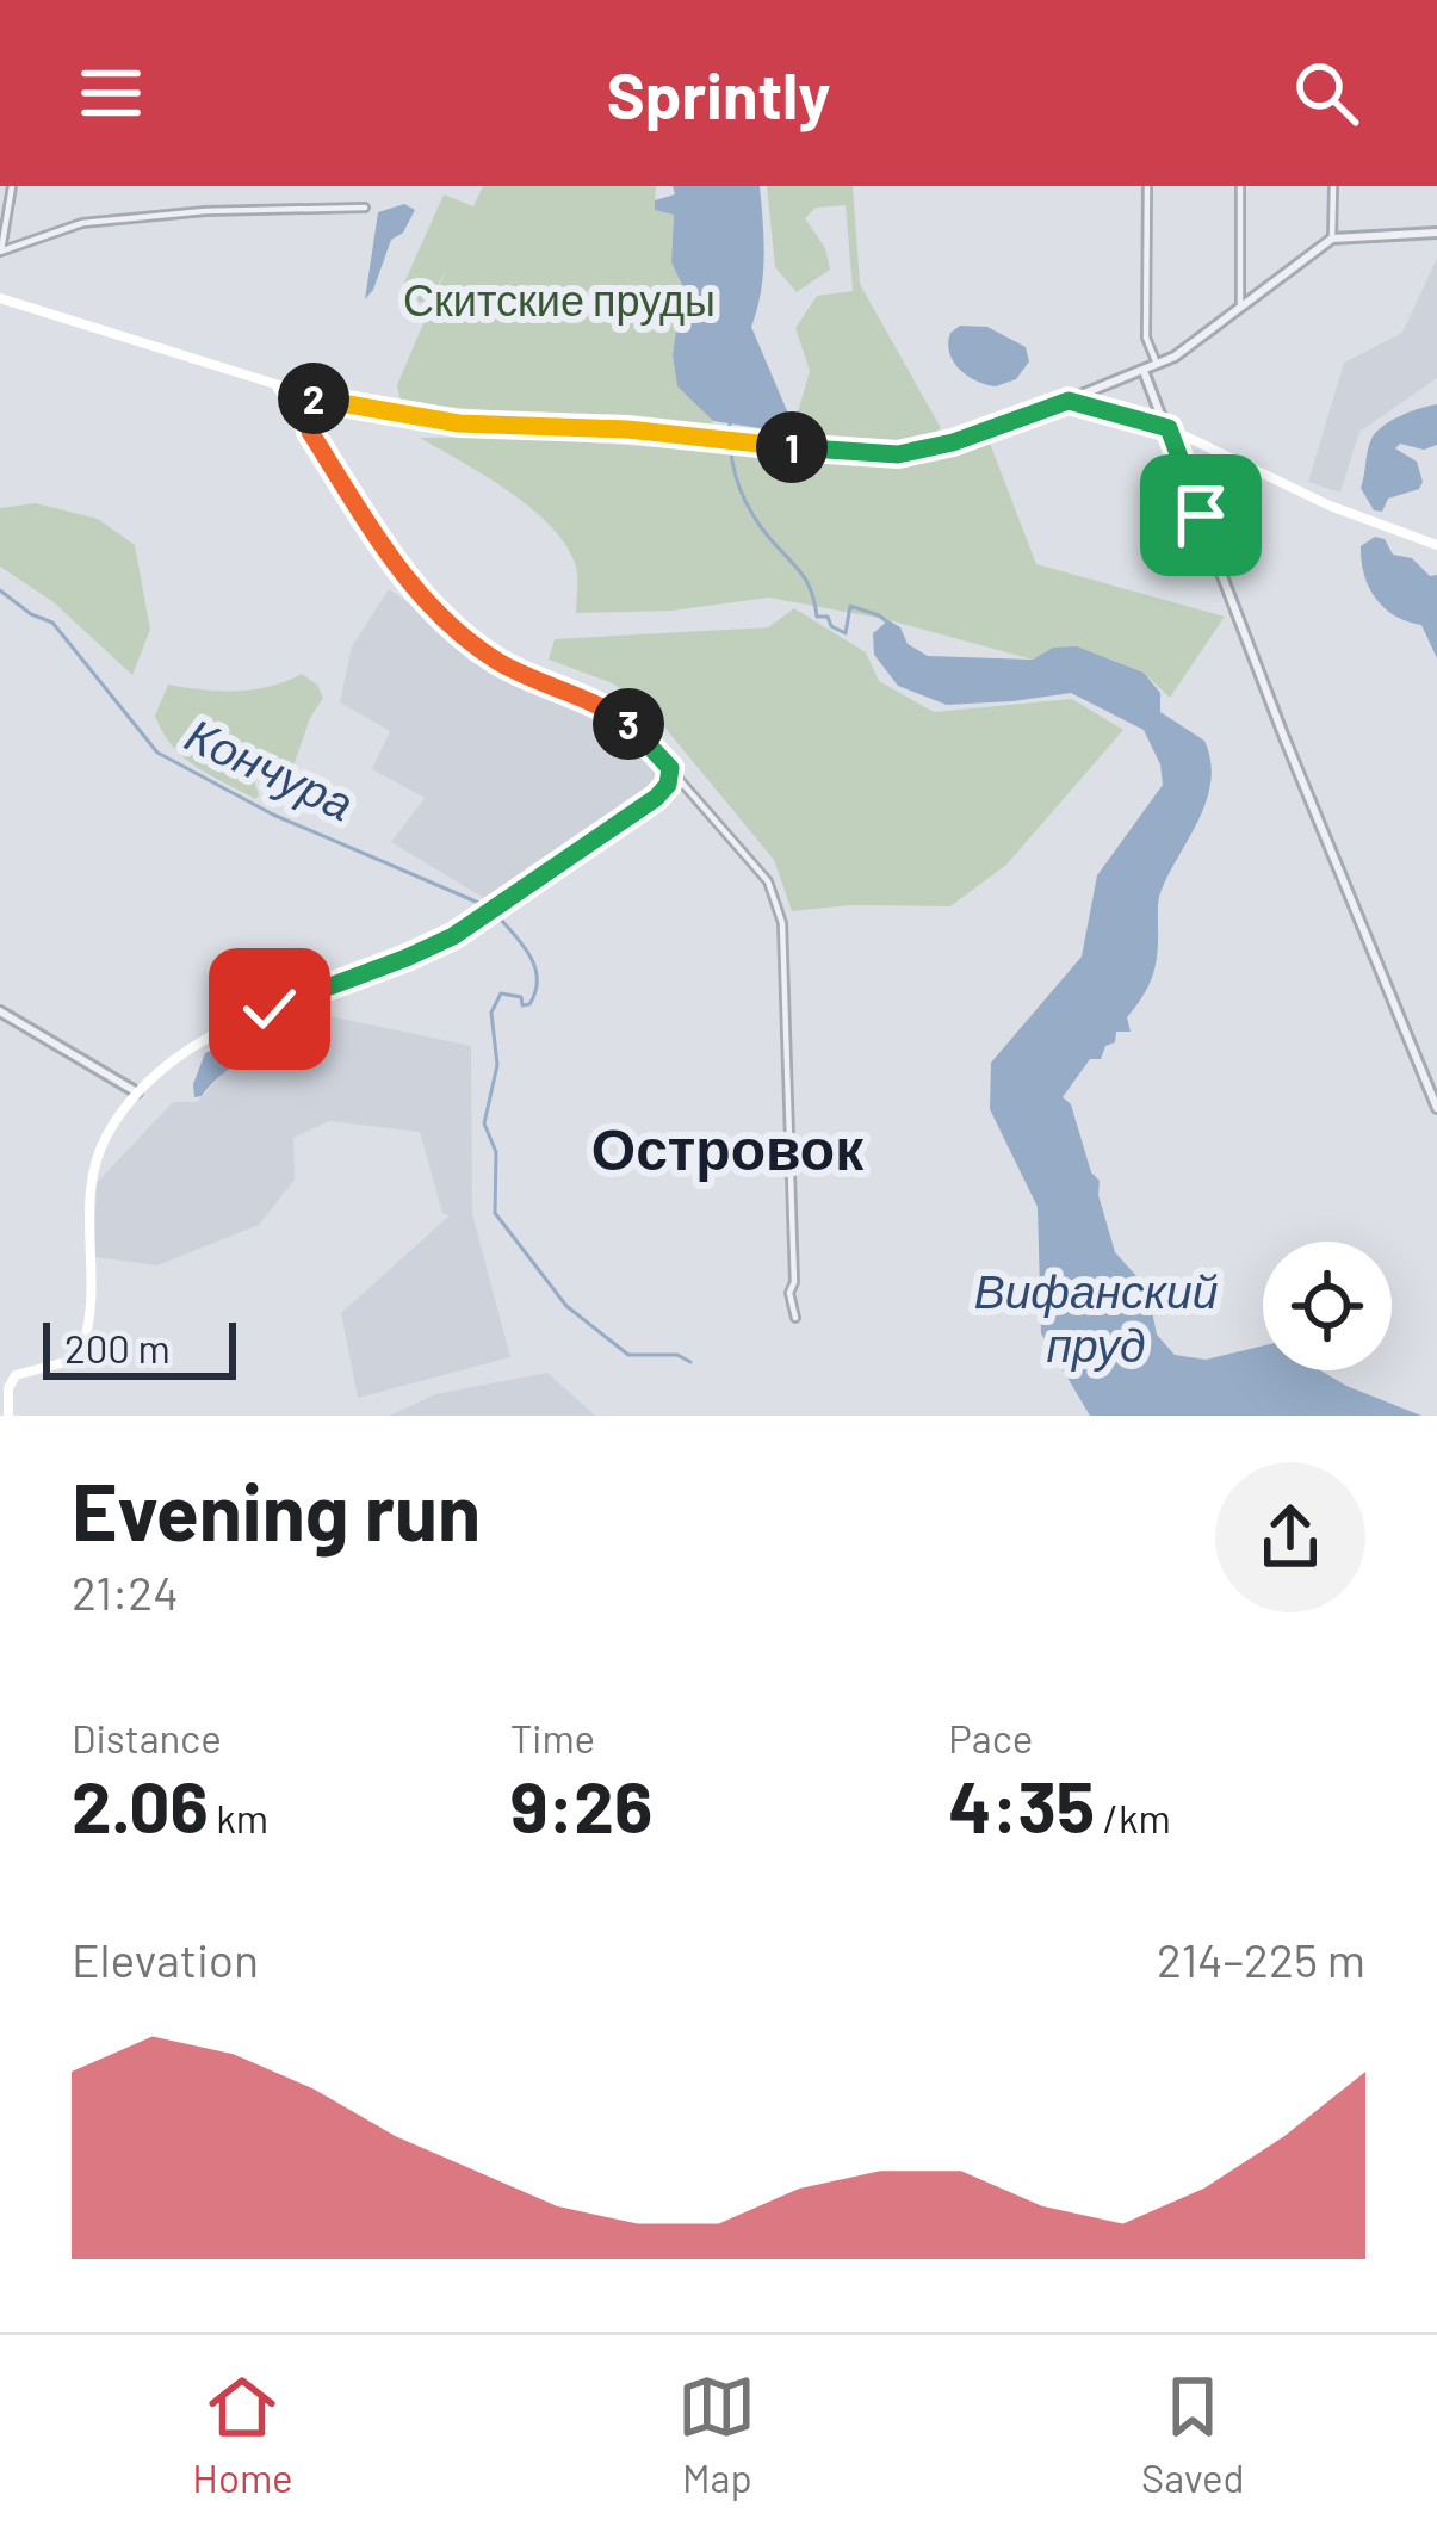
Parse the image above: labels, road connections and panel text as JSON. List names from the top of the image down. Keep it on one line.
{"districts":["Островок"],"water":["Кончура","Вифанский пруд"],"parks":["Скитские пруды"],"scale_bar":"200 m","page":{"header":"Sprintly","pins":["2","1","3"],"scale":"200 m","heading":["Evening run","21:24"],"stats":[["Distance","2.06 km"],["Time","9:26"],["Pace","4:35 /km"]],"chart":["Elevation","214–225 m"],"tabs":["Home","Map","Saved"]}}
